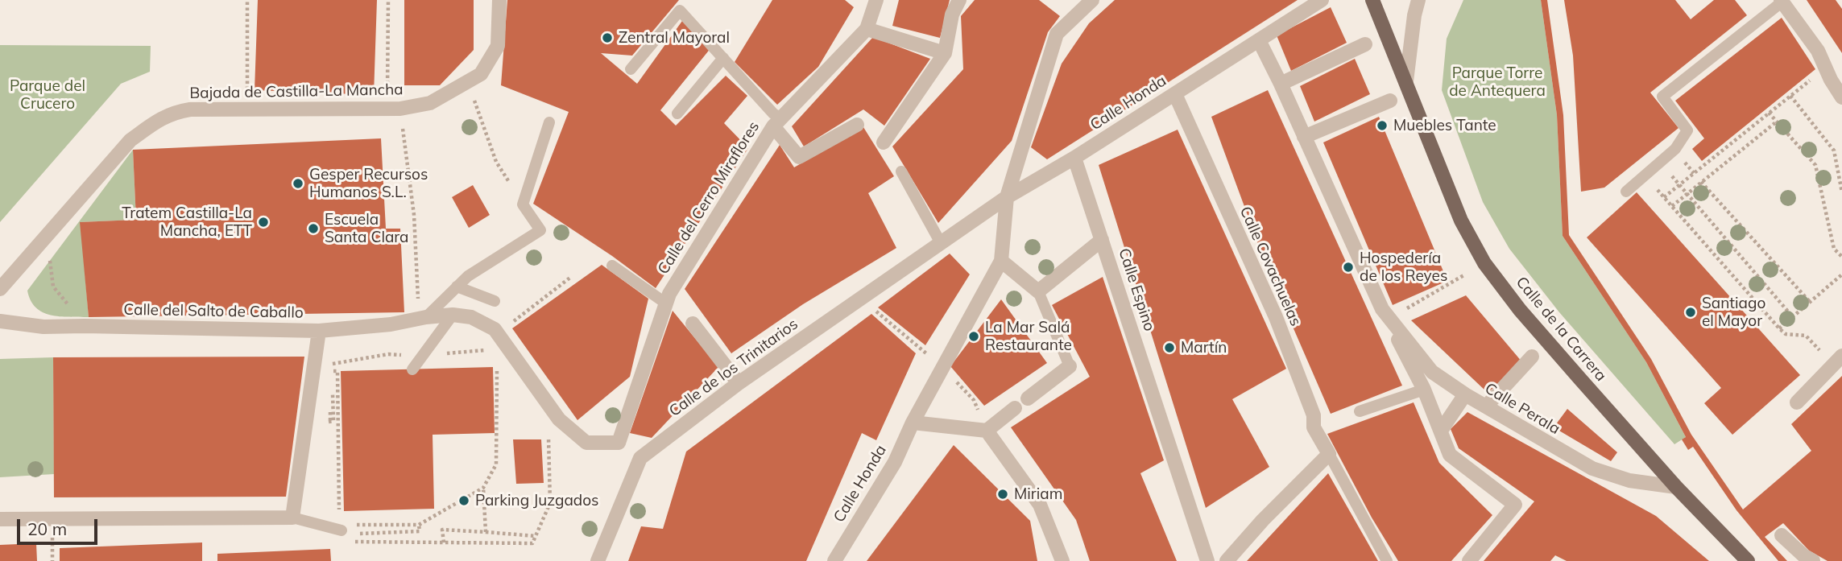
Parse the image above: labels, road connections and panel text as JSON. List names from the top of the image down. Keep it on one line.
{"streets":{"main road":["Calle de la Carrera"],"street":["Bajada de Castilla-La Mancha","Calle Honda","Calle del Cerro Miraflores","Calle Covachuelas","Calle Espino","Calle del Salto de Caballo","Calle de los Trinitarios","Calle Perala"]},"crossings":[["Calle Honda","Calle Covachuelas"],["Calle Honda","Calle Espino"],["Calle Honda","Calle de los Trinitarios"],["Calle Honda","Calle Perala"],["Calle del Cerro Miraflores","Calle del Salto de Caballo"],["Calle de la Carrera","Calle Perala"]],"parks":["Parque Torre de Antequera","Parque del Crucero"],"places":["Zentral Mayoral","Muebles Tante","Gesper Recursos Humanos S.L.","Tratem Castilla-La Mancha, ETT","Escuela Santa Clara","Hospedería de los Reyes","Santiago el Mayor","La Mar Salá Restaurante","Martín","Miriam","Parking Juzgados"],"scale_bar":"20 m"}
